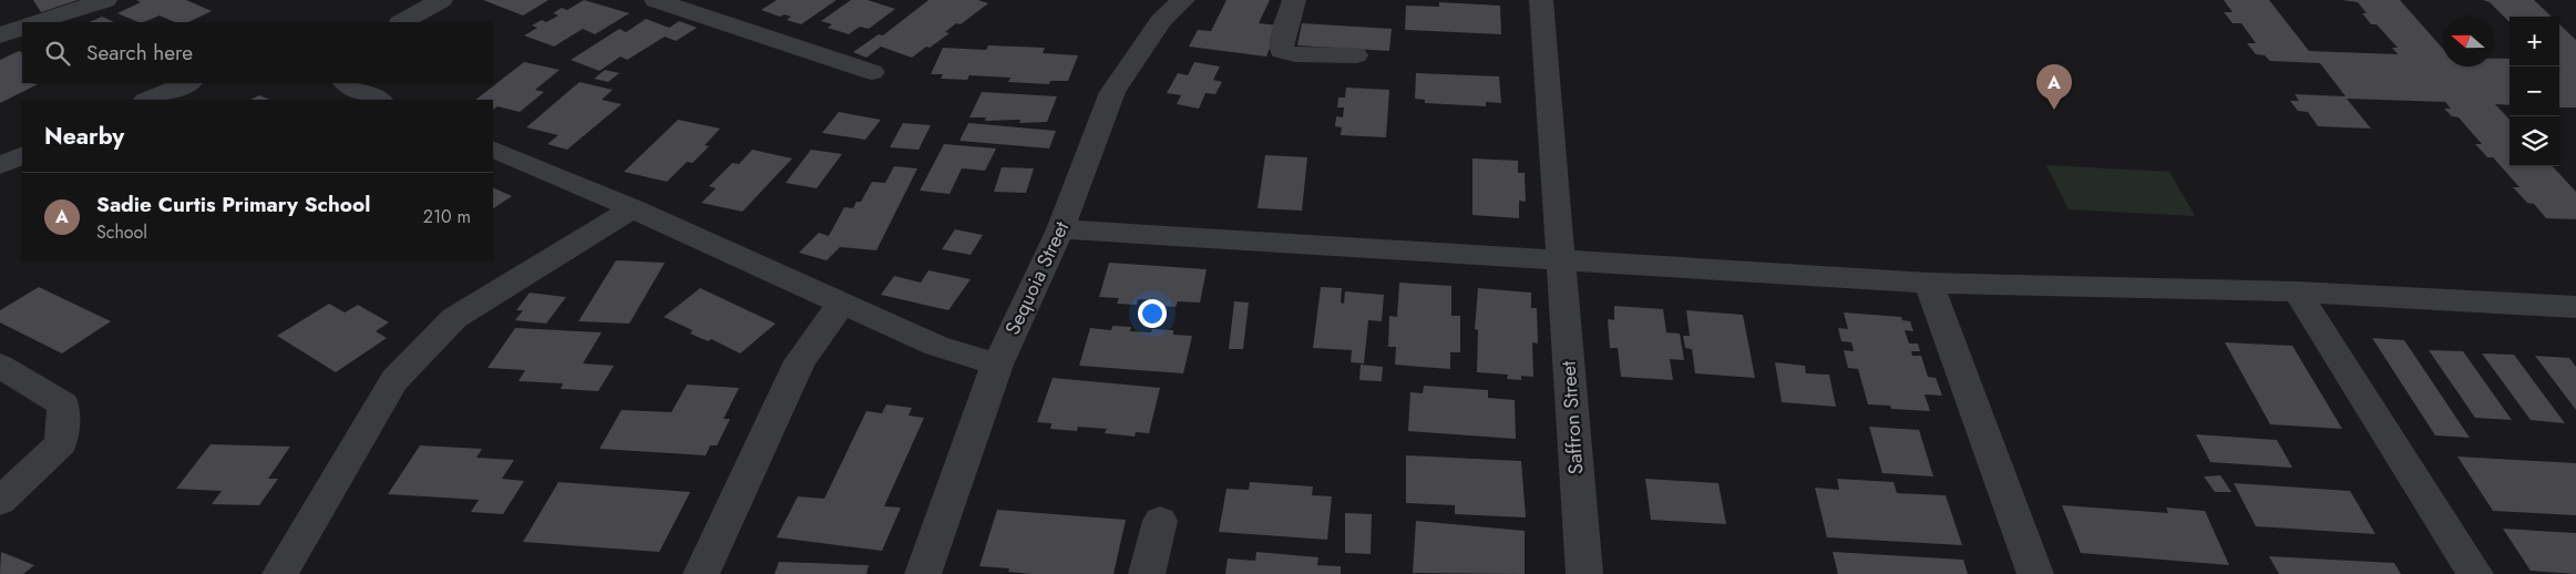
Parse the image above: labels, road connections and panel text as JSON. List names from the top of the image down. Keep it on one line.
{"streets":{"street":["Sequoia Street","Saffron Street"]},"north":"left","page":{"map_buttons":["+","−"],"search":"Search here","pins":"A","heading":"Nearby","list":[{"mark":"A","name":"Sadie Curtis Primary School","note":"School","value":"210 m"}]}}
